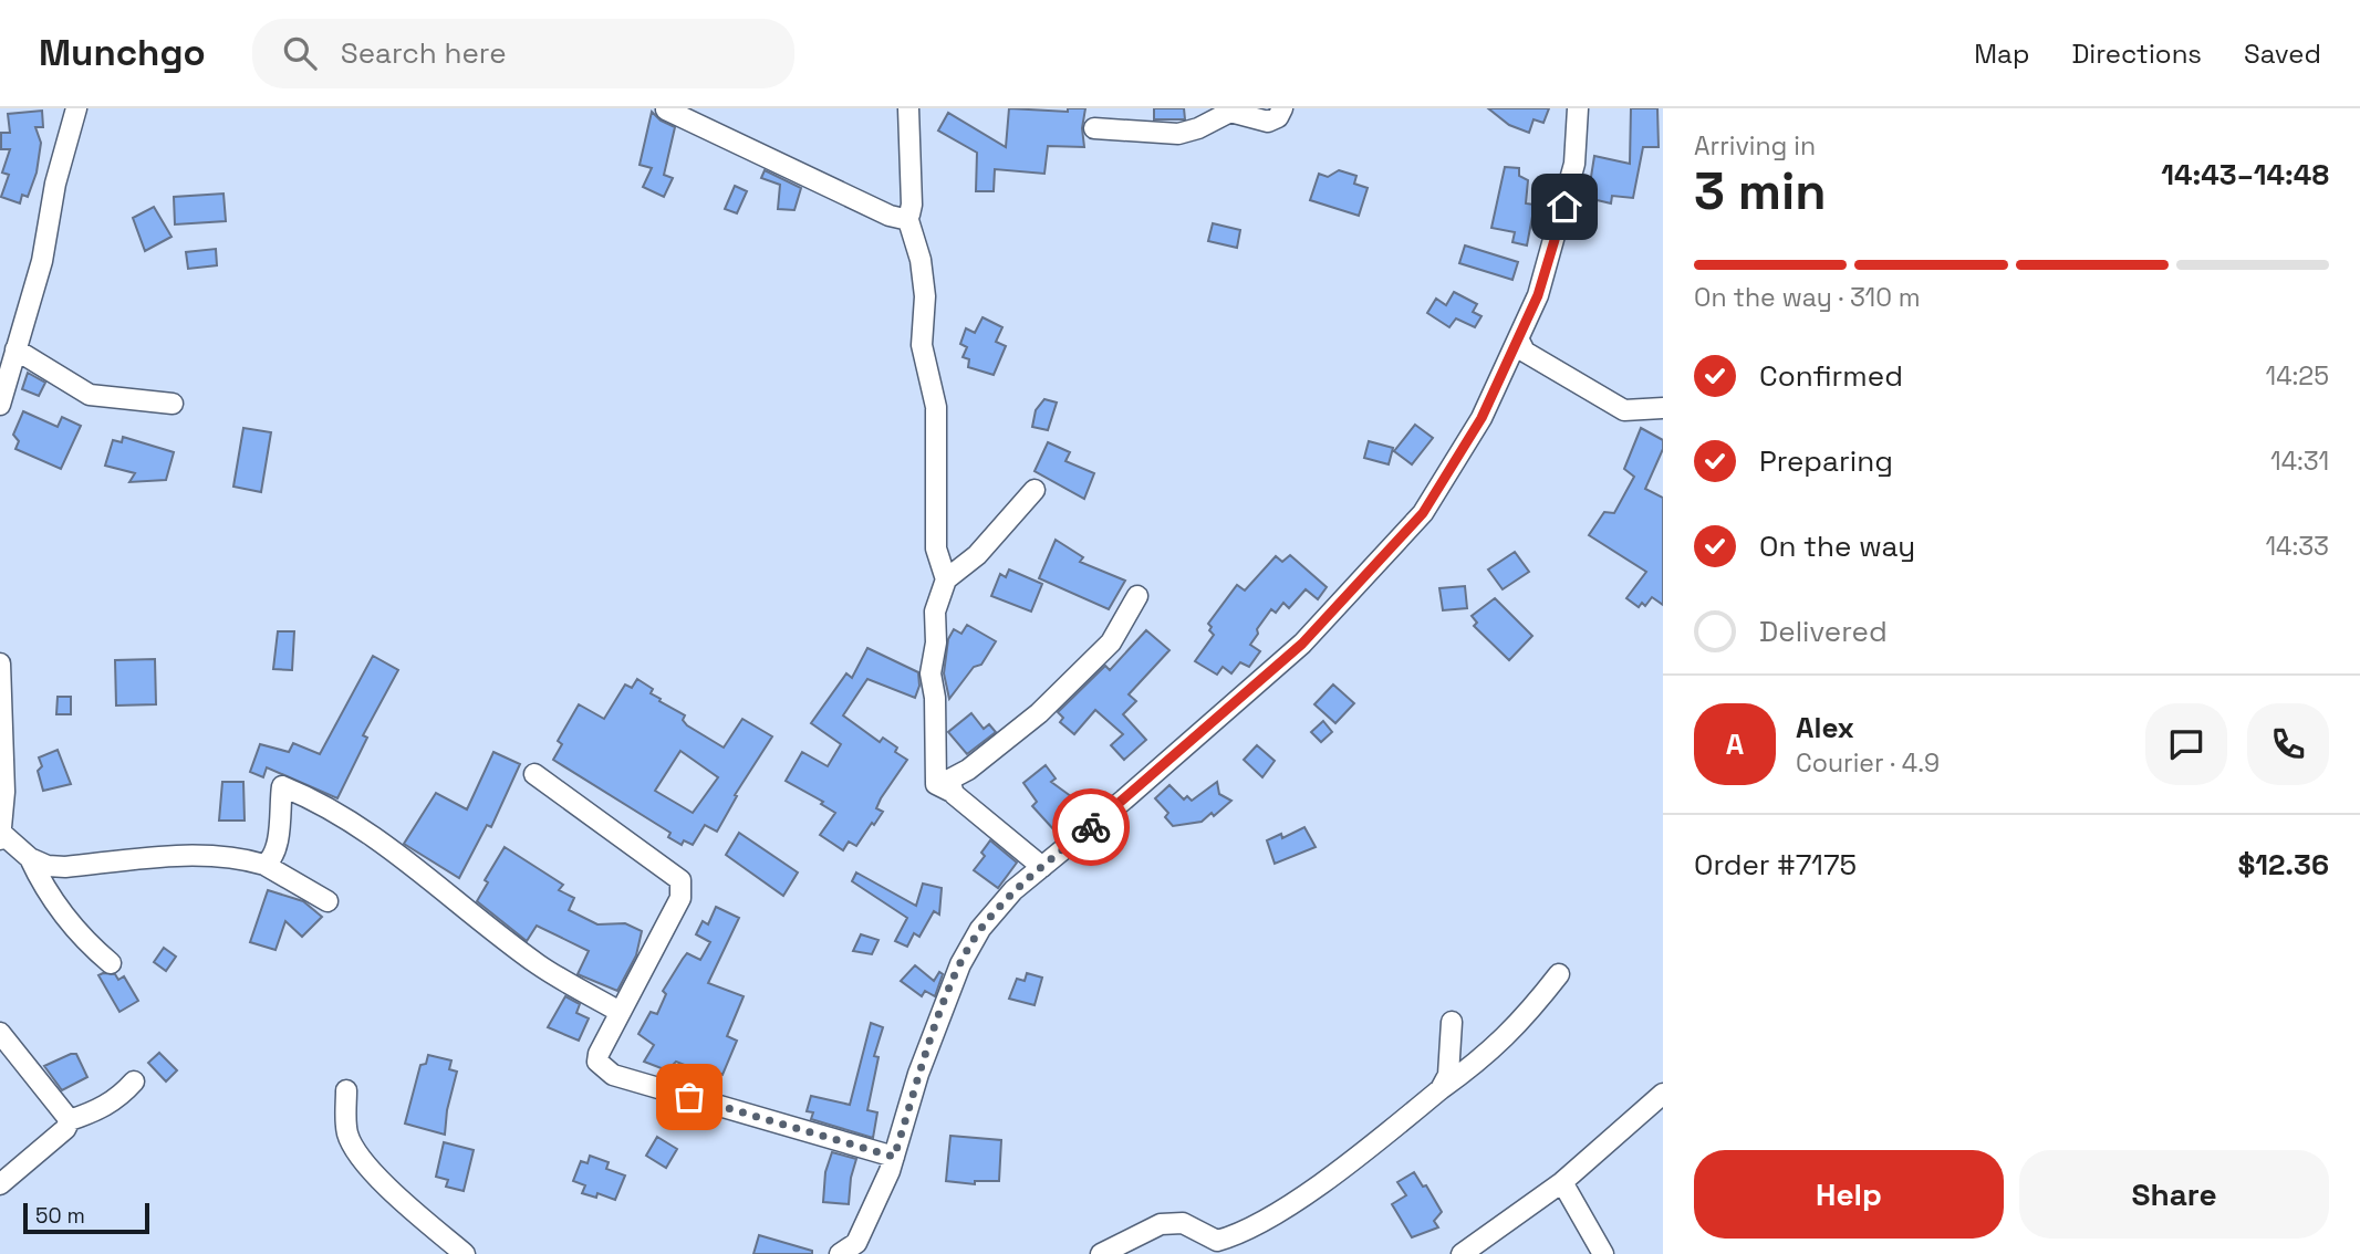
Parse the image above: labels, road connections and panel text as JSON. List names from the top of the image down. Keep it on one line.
{"scale_bar":"50 m","page":{"header":"Munchgo","search":"Search here","nav":["Map","Directions","Saved"],"heading":["3 min","Arriving in","14:43–14:48"],"panel":["Alex","Courier · 4.9","Order #7175","$12.36"],"bar":"On the way · 310 m","list":[["Confirmed","14:25"],["Preparing","14:31"],["On the way","14:33"],"Delivered"],"round":"A","buttons":["Help","Share"],"scale":"50 m"}}
